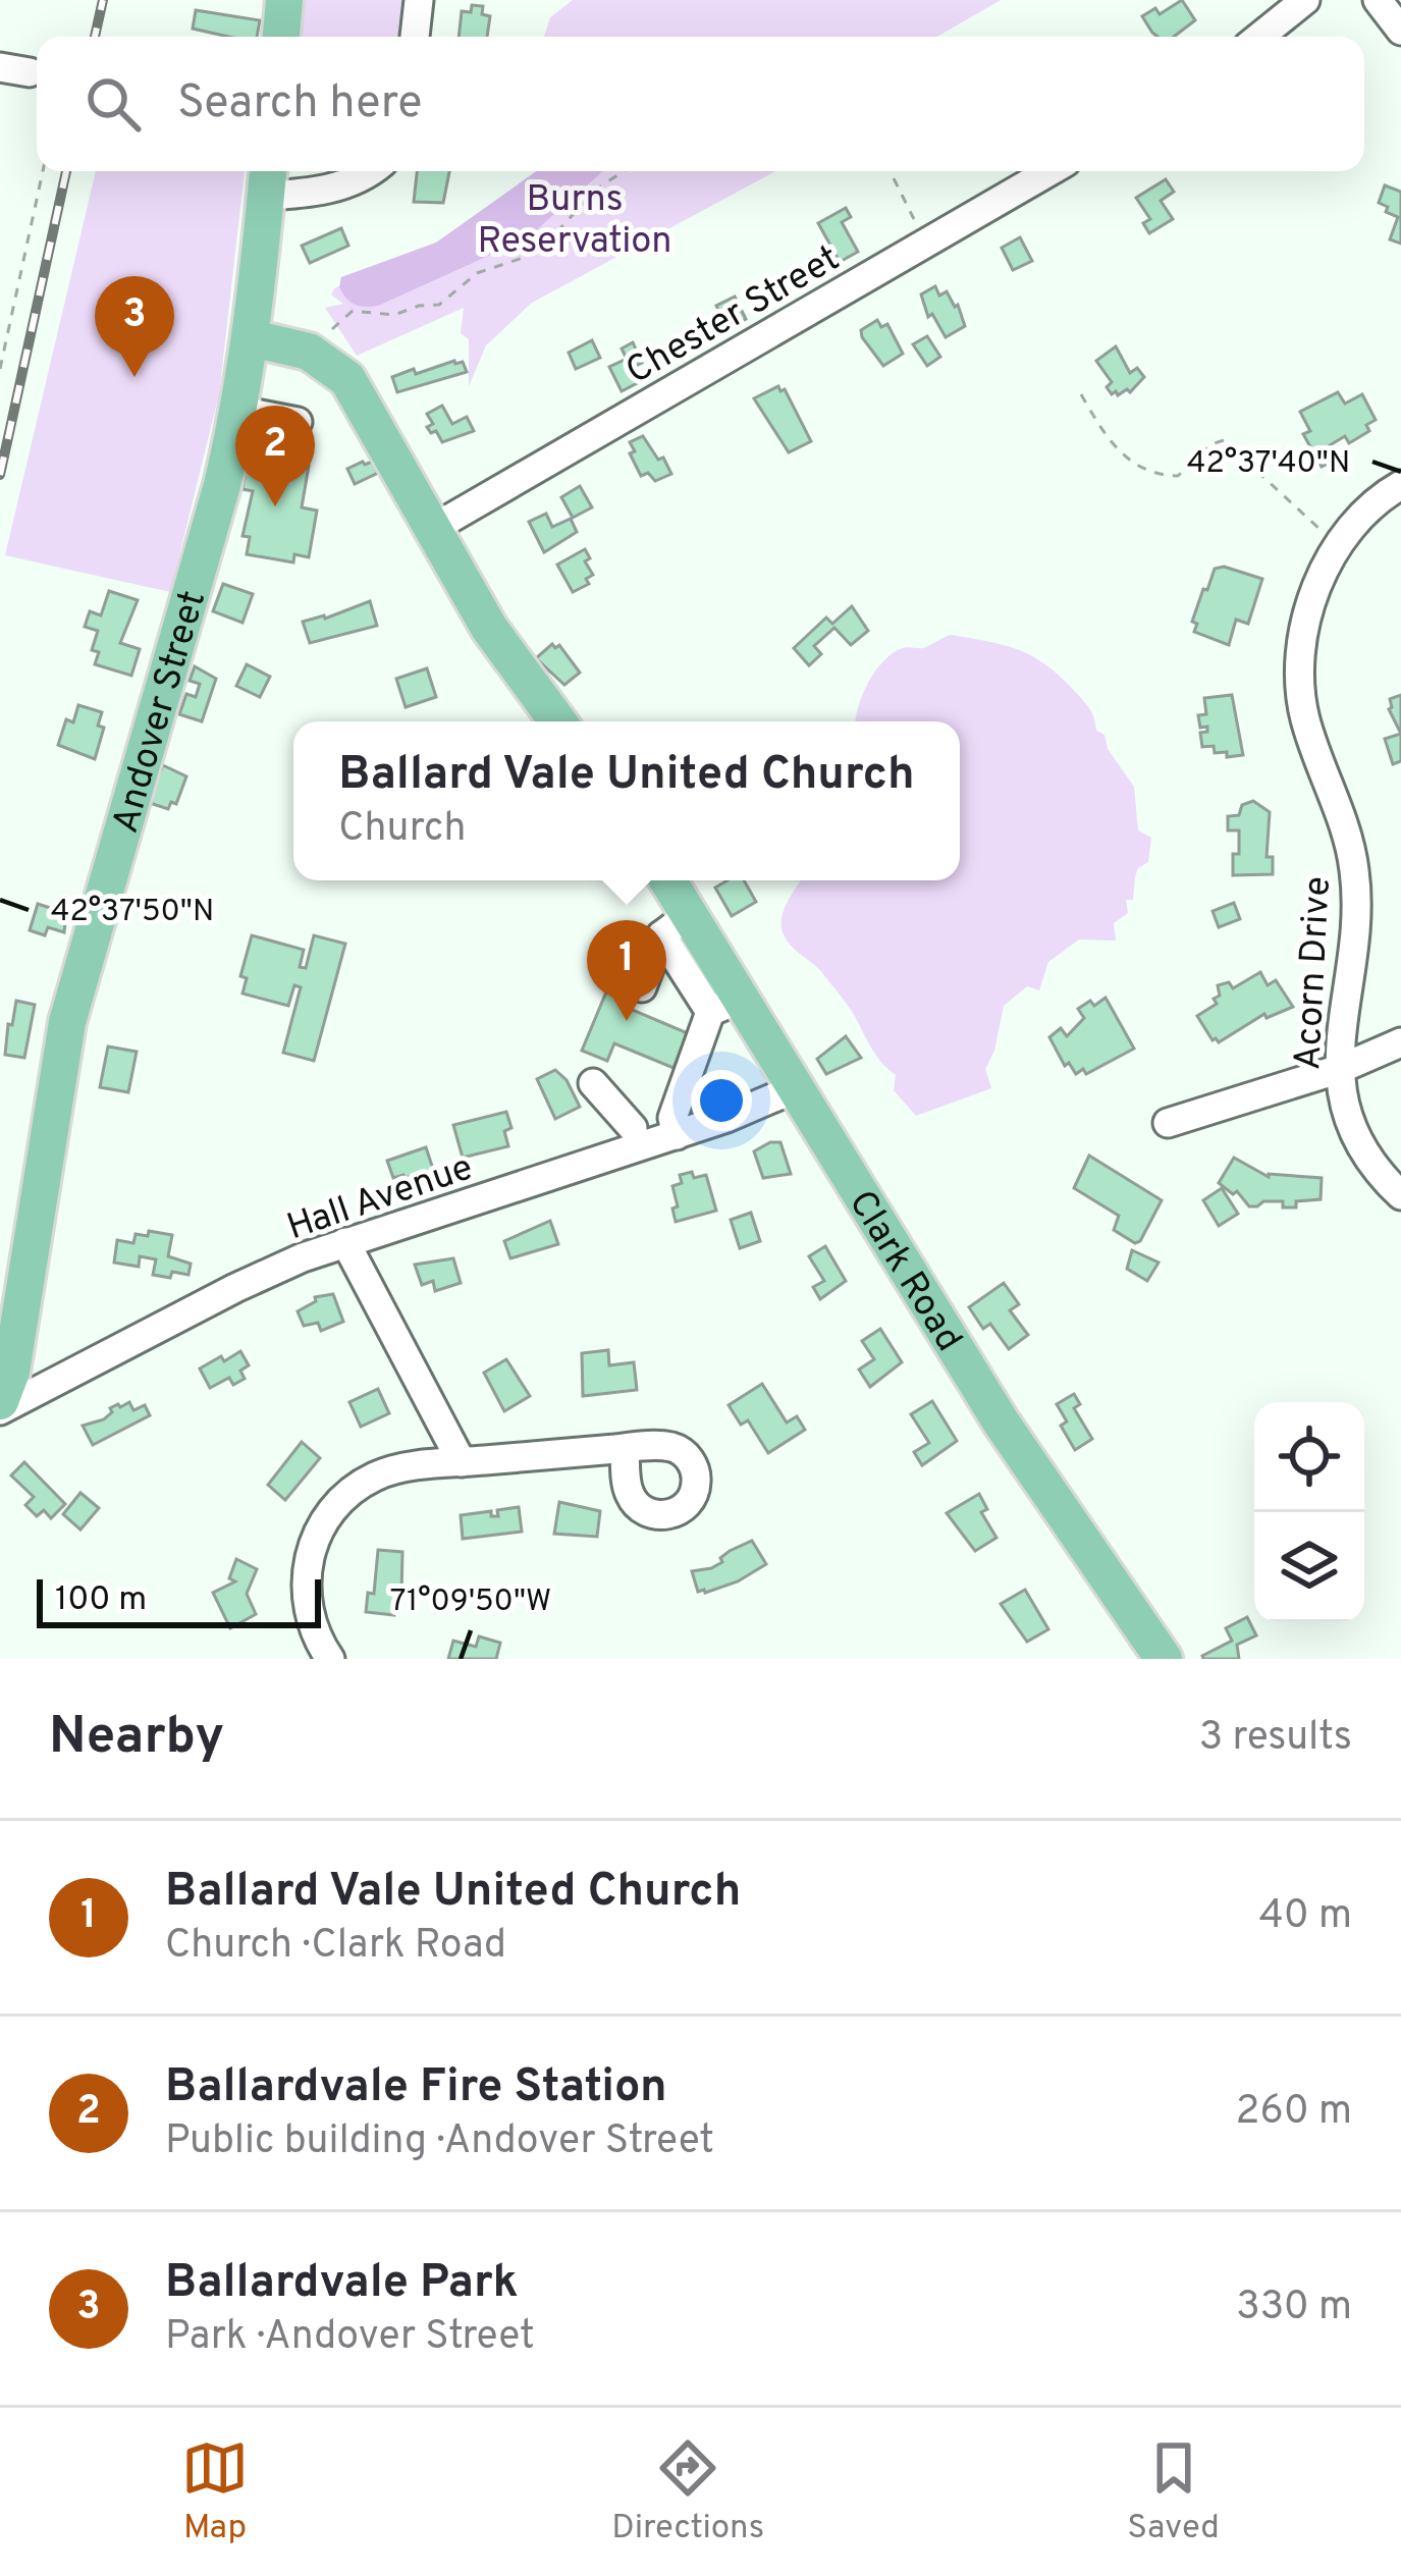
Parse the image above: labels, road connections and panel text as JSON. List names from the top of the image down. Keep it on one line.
{"streets":{"main road":["Andover Street","Clark Road"],"street":["Chester Street","Acorn Drive","Hall Avenue"]},"crossings":[["Andover Street","Hall Avenue"],["Hall Avenue","Clark Road"]],"parks":["Burns Reservation"],"scale_bar":"100 m","page":{"search":"Search here","pins":["3","2","1"],"popup":["Ballard Vale United Church","Church"],"scale":"100 m","heading":["Nearby","3 results"],"list":[{"mark":"1","name":"Ballard Vale United Church","note":"Church · Clark Road","value":"40 m"},{"mark":"2","name":"Ballardvale Fire Station","note":"Public building · Andover Street","value":"260 m"},{"mark":"3","name":"Ballardvale Park","note":"Park · Andover Street","value":"330 m"}],"nav":["Map","Directions","Saved"]},"coordinates":["42°37'40\"N","42°37'50\"N","71°09'50\"W"]}
